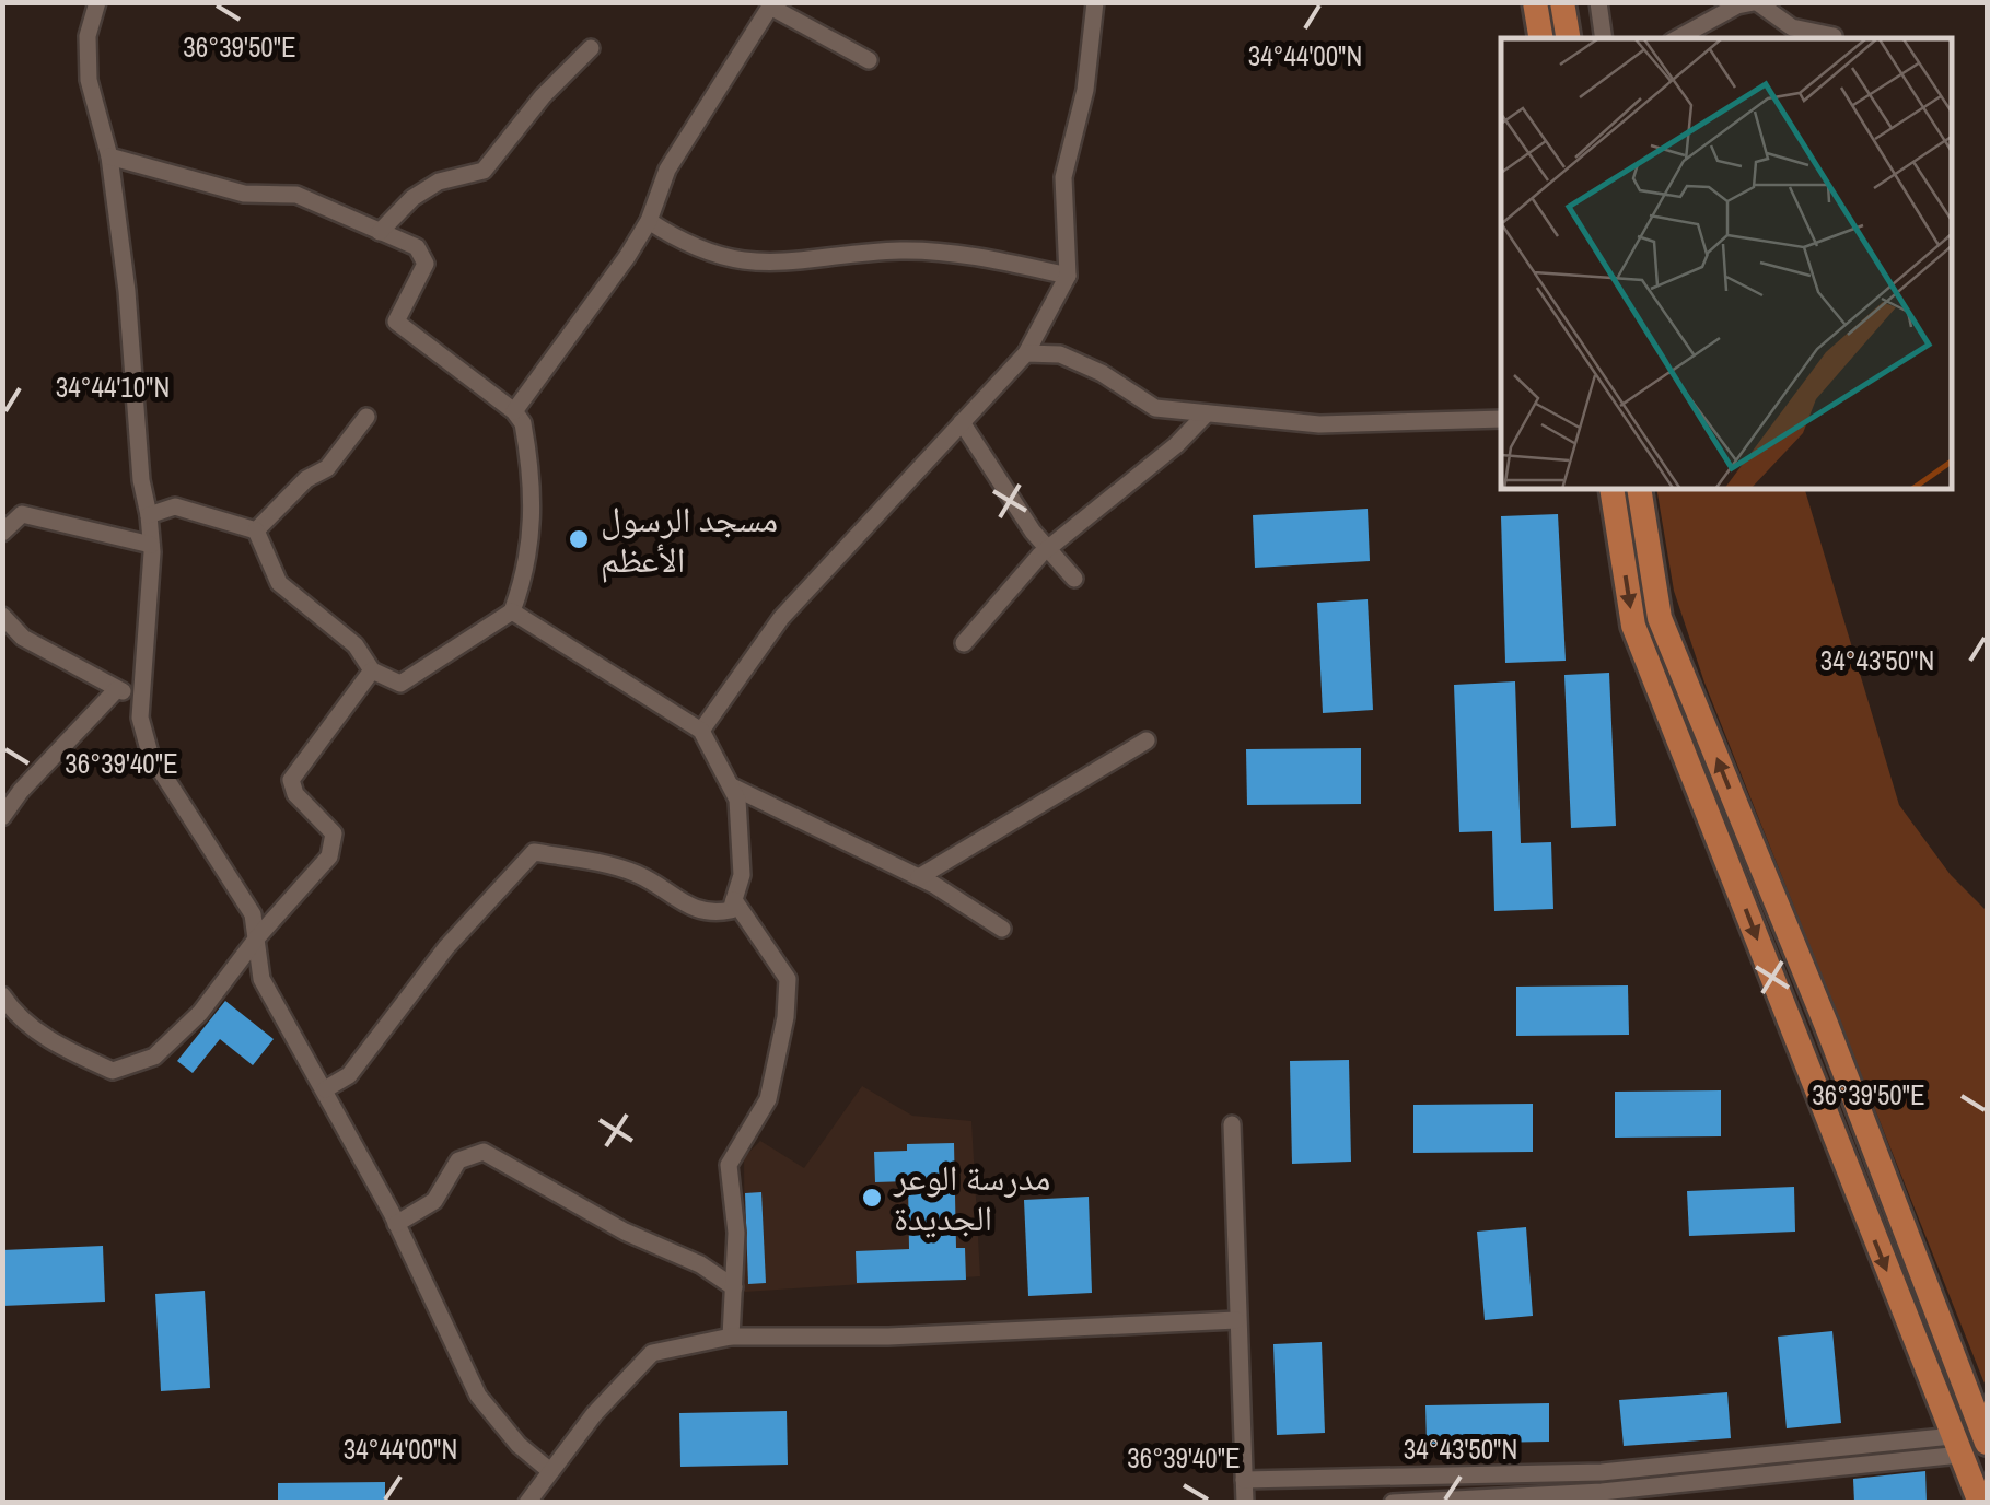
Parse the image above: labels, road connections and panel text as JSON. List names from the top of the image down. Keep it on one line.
{"places":["مسجد الرسول الأعظم","مدرسة الوعر الجديدة"],"coordinates":["36°39'50\"E","34°44'00\"N","34°44'10\"N","34°43'50\"N","36°39'40\"E"]}
